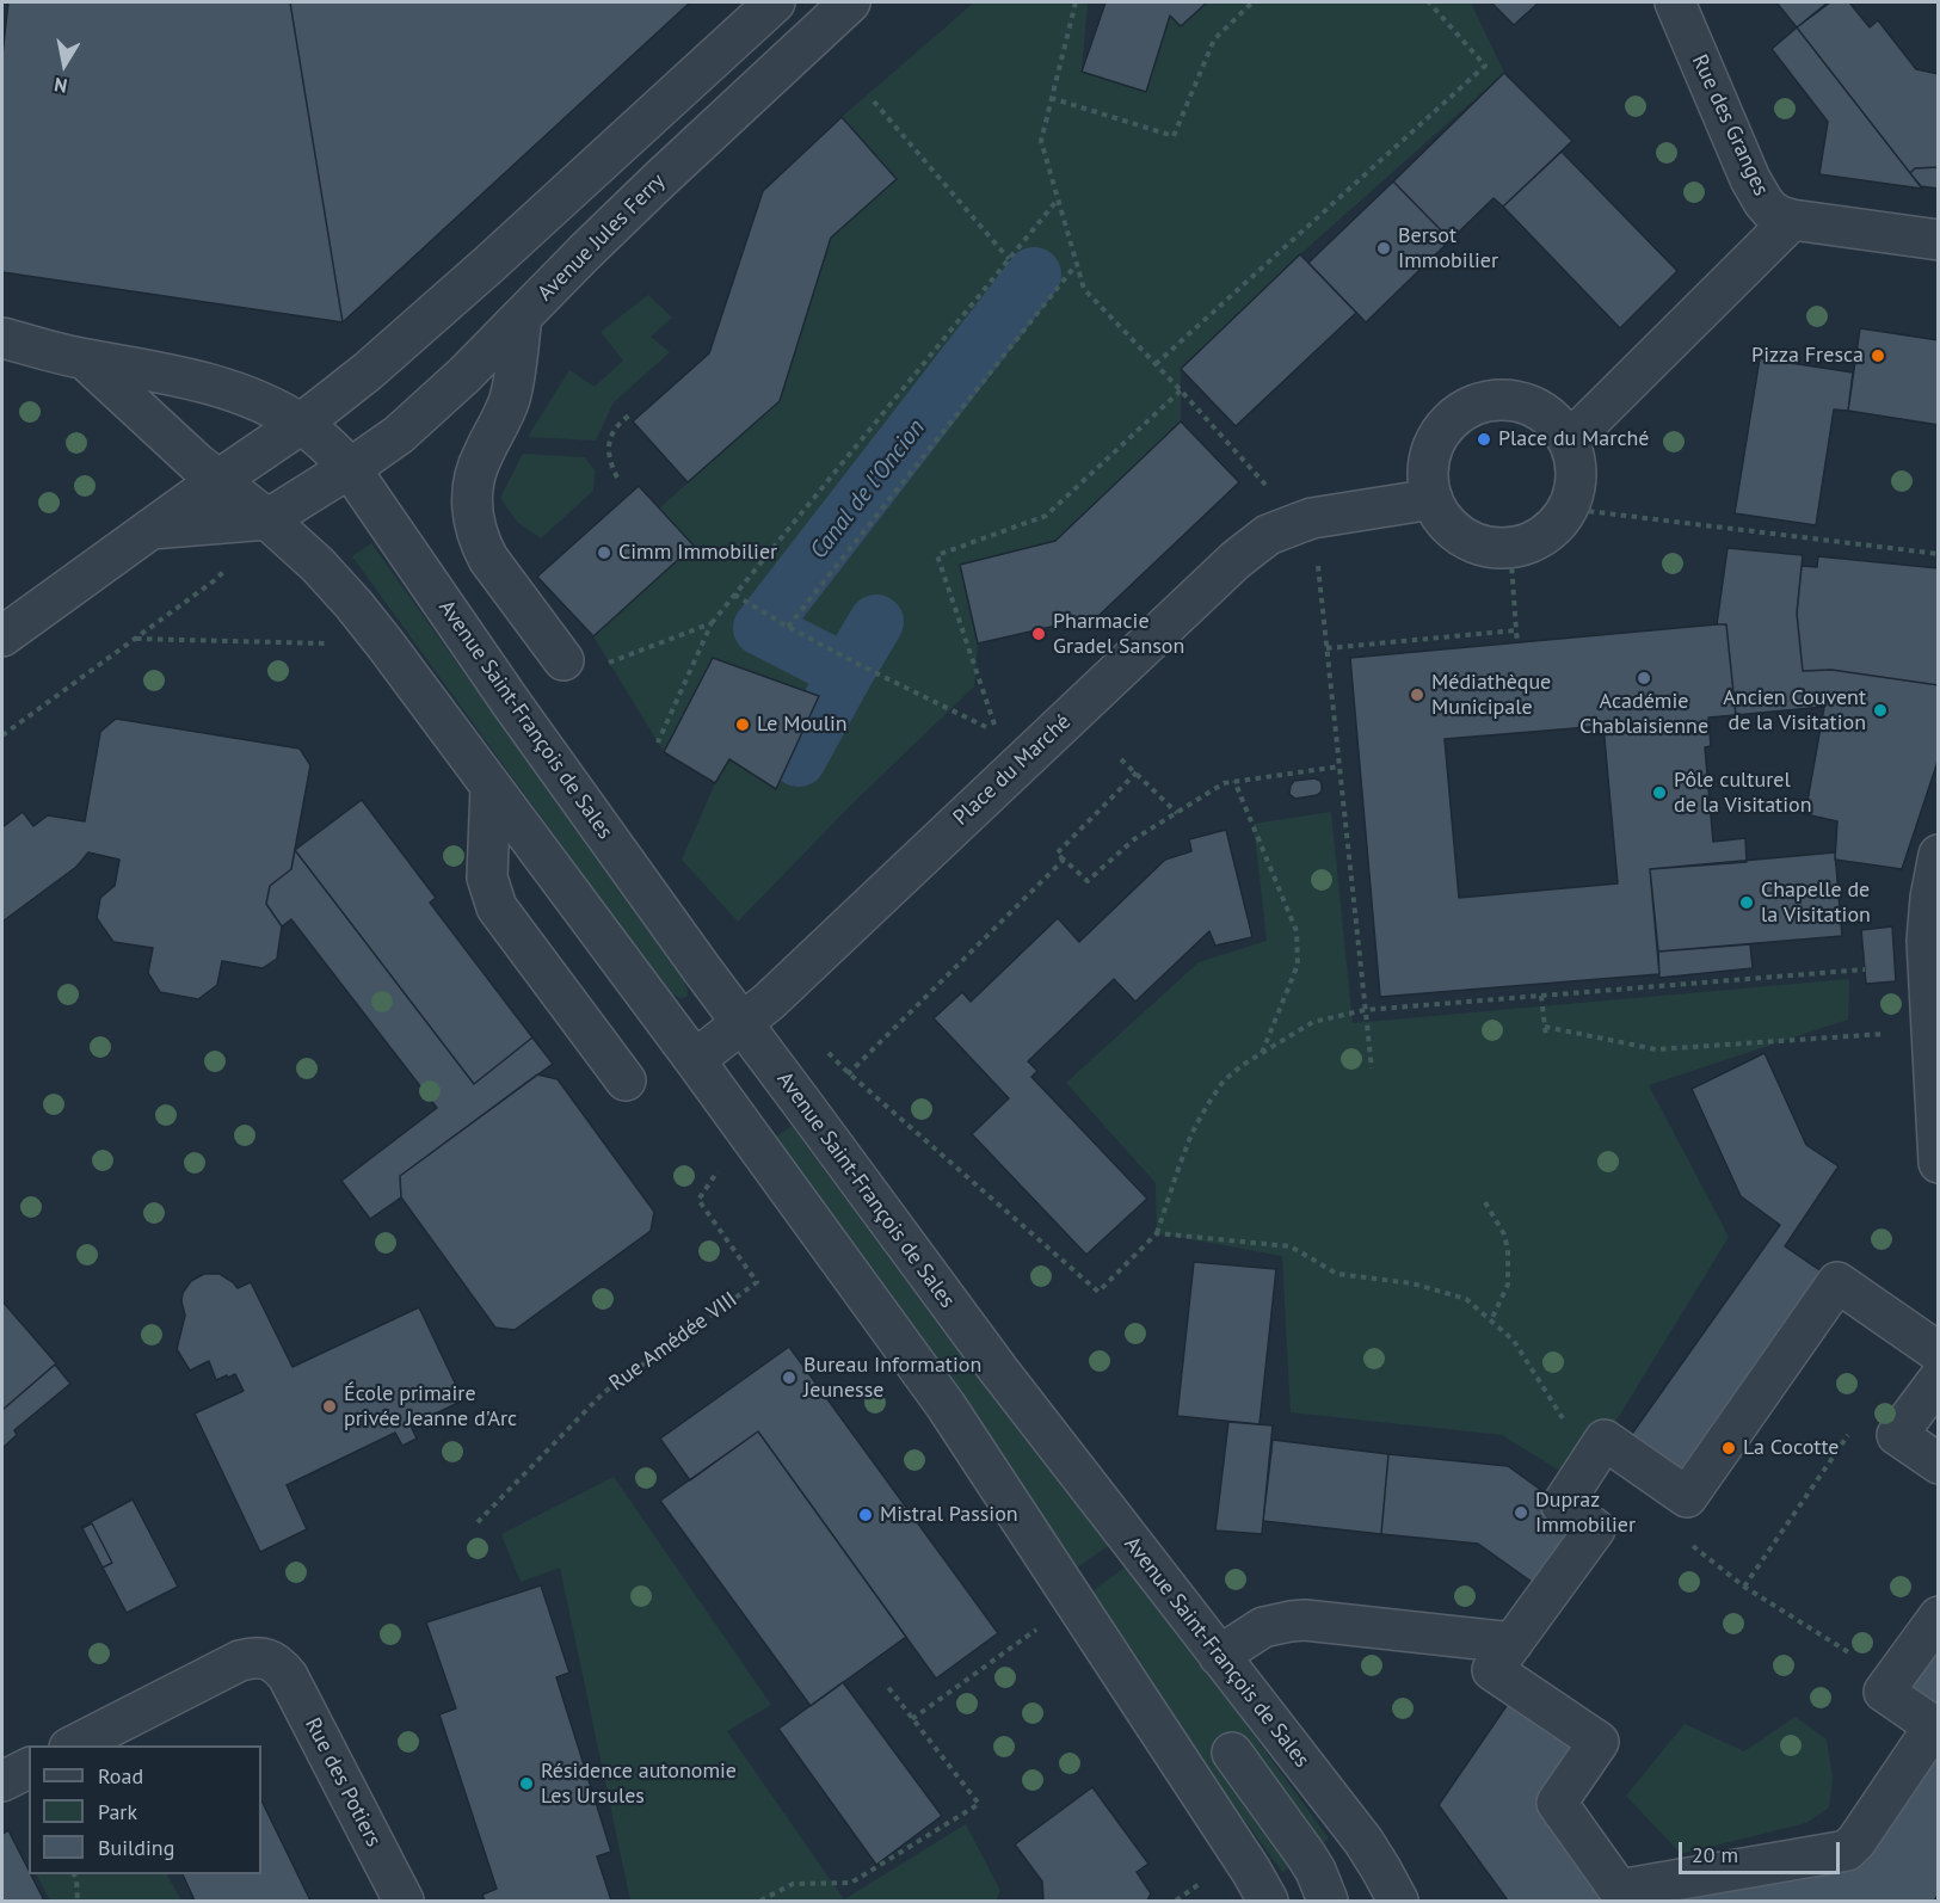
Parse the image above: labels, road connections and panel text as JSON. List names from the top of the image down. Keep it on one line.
{"streets":{"street":["Rue des Granges","Avenue Jules Ferry","Avenue Saint-François de Sales","Place du Marché","Rue des Potiers"],"path":["Rue Amédée VIII"]},"crossings":[["Avenue Jules Ferry","Avenue Saint-François de Sales"],["Avenue Saint-François de Sales","Place du Marché"]],"water":["Canal de l'Oncion"],"places":["Bersot Immobilier","Pizza Fresca","Place du Marché","Cimm Immobilier","Pharmacie Gradel Sanson","Académie Chablaisienne","Médiathèque Municipale","Ancien Couvent de la Visitation","Le Moulin","Pôle culturel de la Visitation","Chapelle de la Visitation","Bureau Information Jeunesse","École primaire privée Jeanne d'Arc","La Cocotte","Dupraz Immobilier","Mistral Passion","Résidence autonomie Les Ursules"],"legend":["Road","Park","Building"],"scale_bar":"20 m","north":"bottom"}
